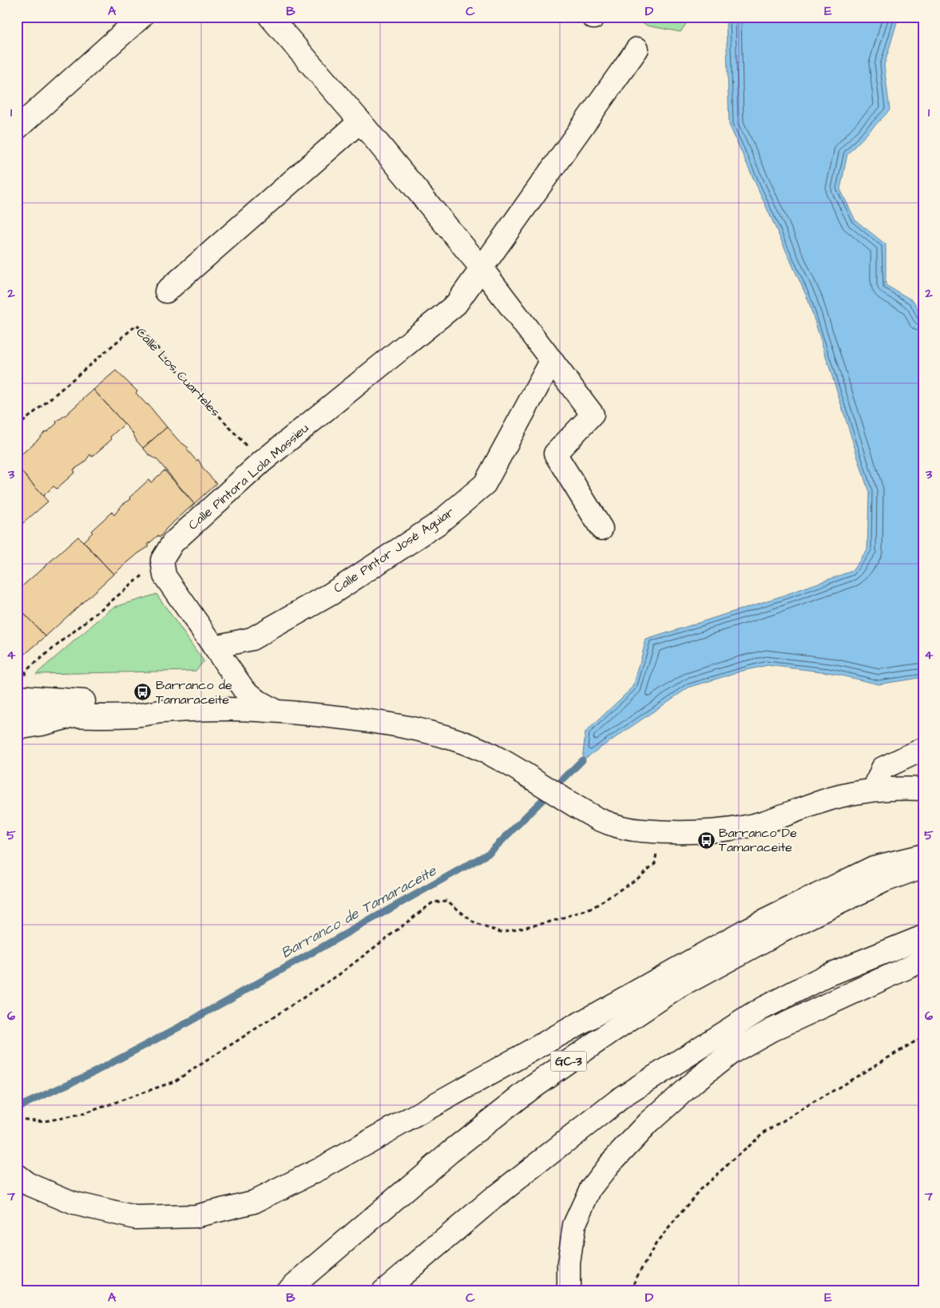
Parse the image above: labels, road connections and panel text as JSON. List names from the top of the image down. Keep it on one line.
{"streets":{"main road":["Calle Pintora Lola Massieu","Calle Pintor José Aguiar","GC-3"],"path":["Calle Los Cuarteles"]},"crossings":[["Calle Los Cuarteles","Calle Pintora Lola Massieu"]],"water":["Barranco de Tamaraceite"],"places":{"bus stop":["Barranco de Tamaraceite","Barranco De Tamaraceite"]},"grid":{"columns":["A","B","C","D","E"],"rows":["1","2","3","4","5","6","7"]}}
